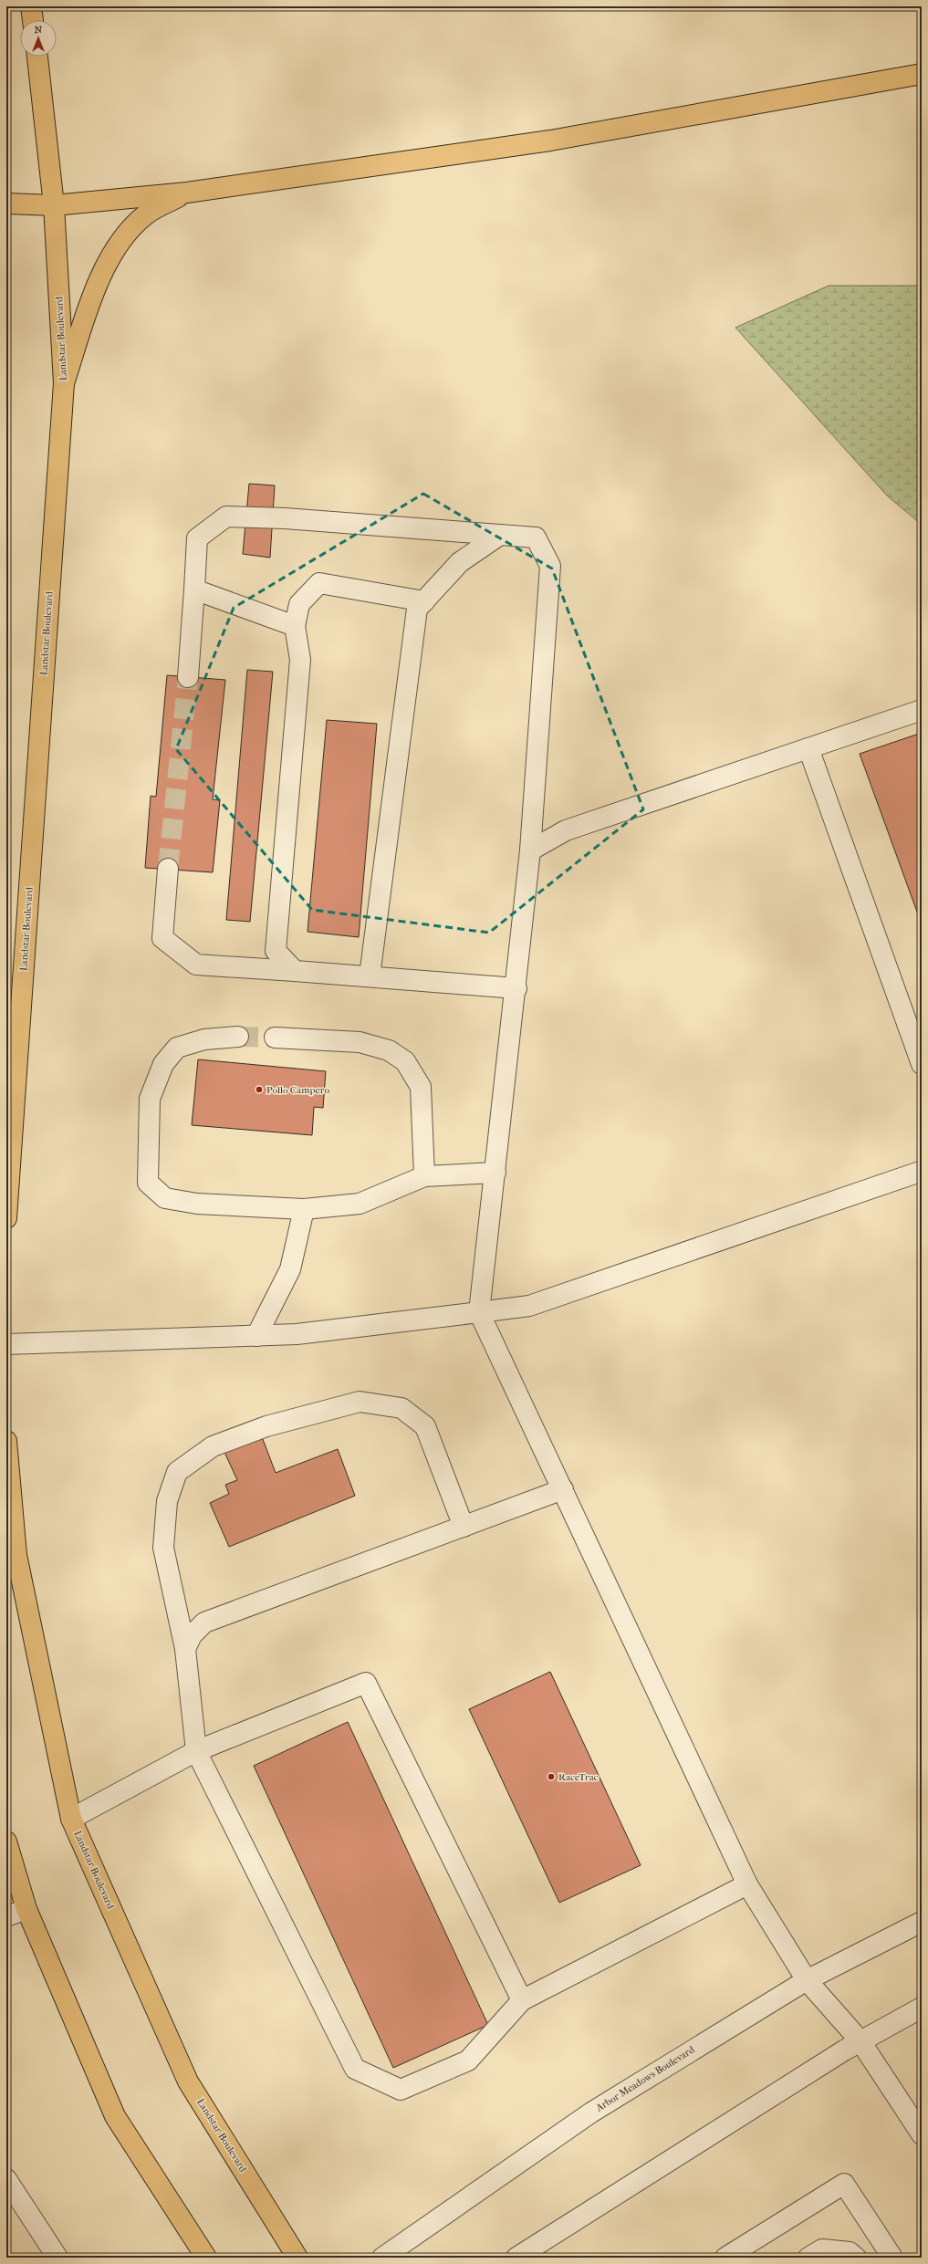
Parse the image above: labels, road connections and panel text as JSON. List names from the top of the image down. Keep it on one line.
{"streets":{"main road":["Landstar Boulevard"],"street":["Arbor Meadows Boulevard"]},"places":["Pollo Campero","RaceTrac"],"north":"top"}
